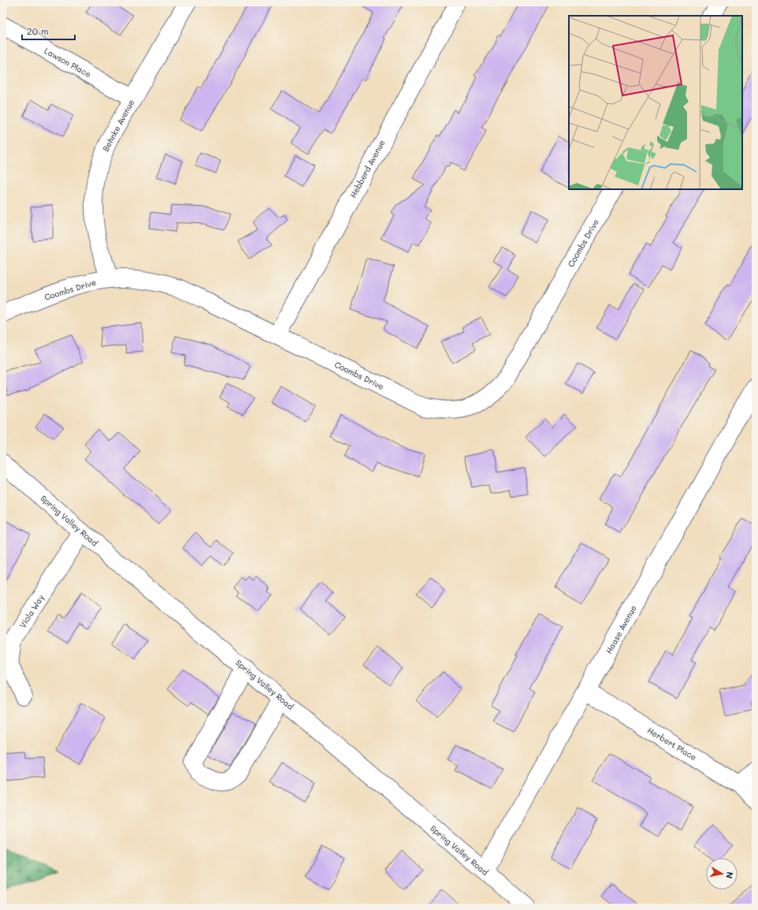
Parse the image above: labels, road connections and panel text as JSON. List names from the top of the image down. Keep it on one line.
{"streets":{"street":["Lawson Place","Behnke Avenue","Hebberd Avenue","Coombs Drive","Spring Valley Road","Viola Way","Haase Avenue","Herbert Place"]},"crossings":[["Lawson Place","Behnke Avenue"],["Behnke Avenue","Coombs Drive"],["Hebberd Avenue","Coombs Drive"],["Spring Valley Road","Viola Way"],["Spring Valley Road","Haase Avenue"],["Haase Avenue","Herbert Place"]],"scale_bar":"20 m","north":"right"}
